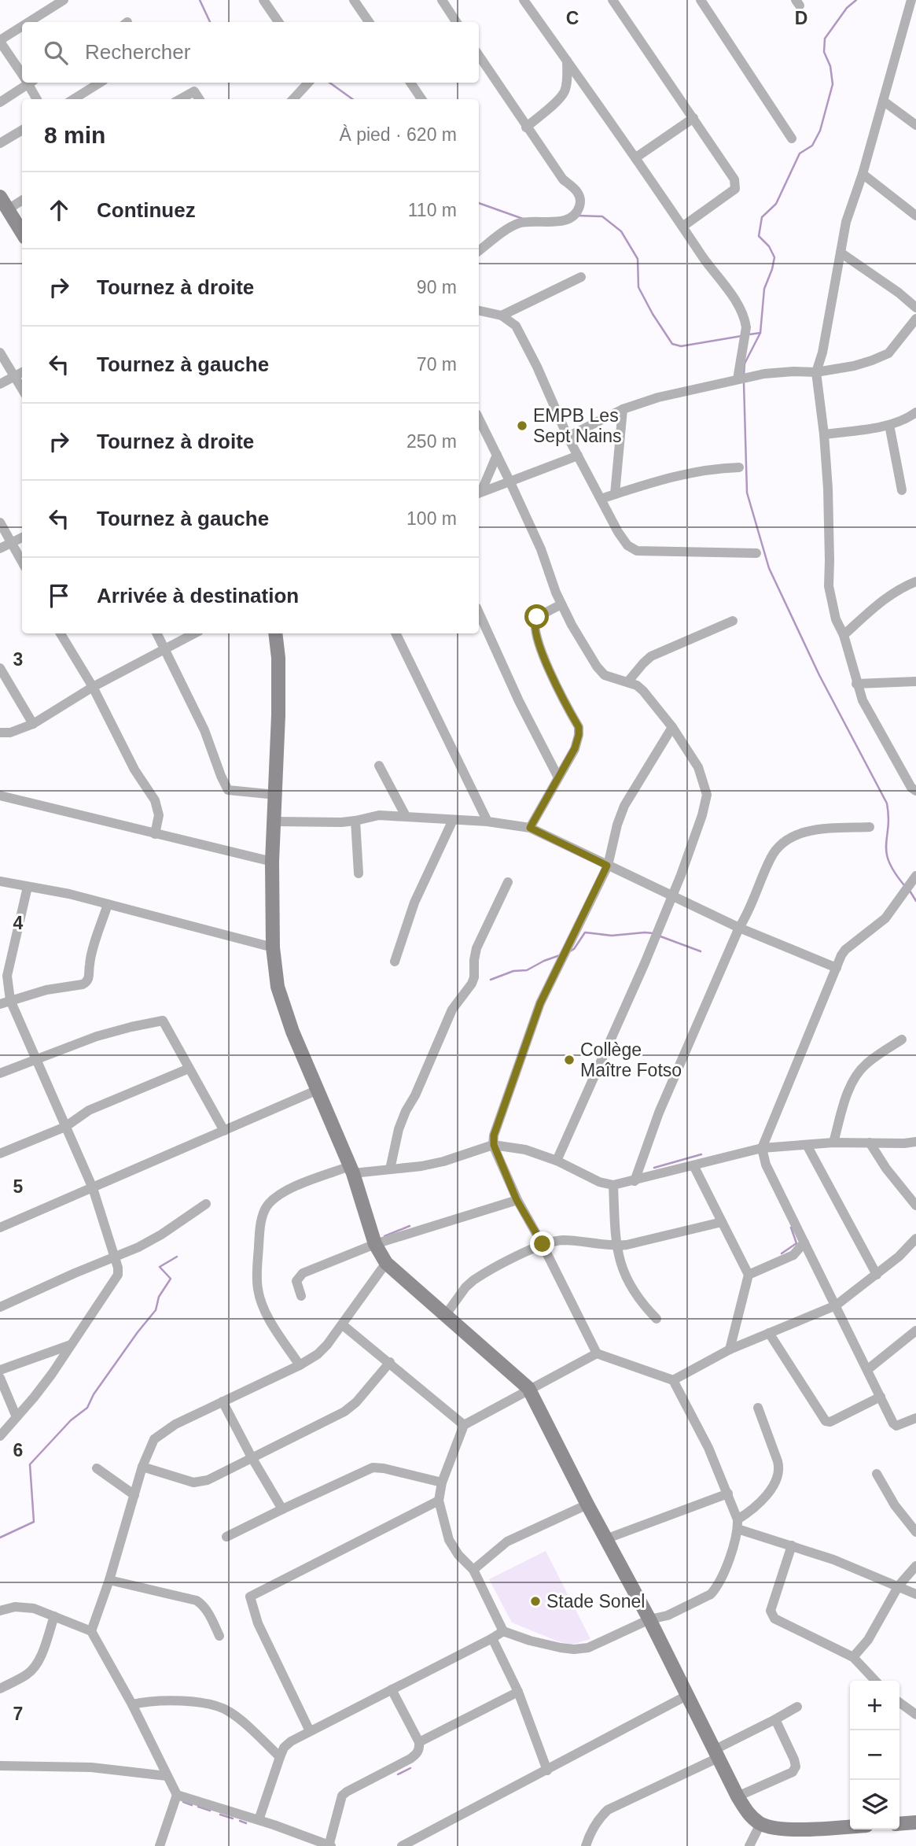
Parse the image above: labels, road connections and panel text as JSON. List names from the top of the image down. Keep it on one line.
{"places":["EMPB Les Sept Nains","Collège Maître Fotso","Stade Sonel"],"page":{"search":"Rechercher","heading":["8 min","À pied · 620 m"],"list":[["Continuez","110 m"],["Tournez à droite","90 m"],["Tournez à gauche","70 m"],["Tournez à droite","250 m"],["Tournez à gauche","100 m"],"Arrivée à destination"],"map_buttons":["+","−"]},"grid":{"columns":["C","D"],"rows":["3","4","5","6","7"]}}
